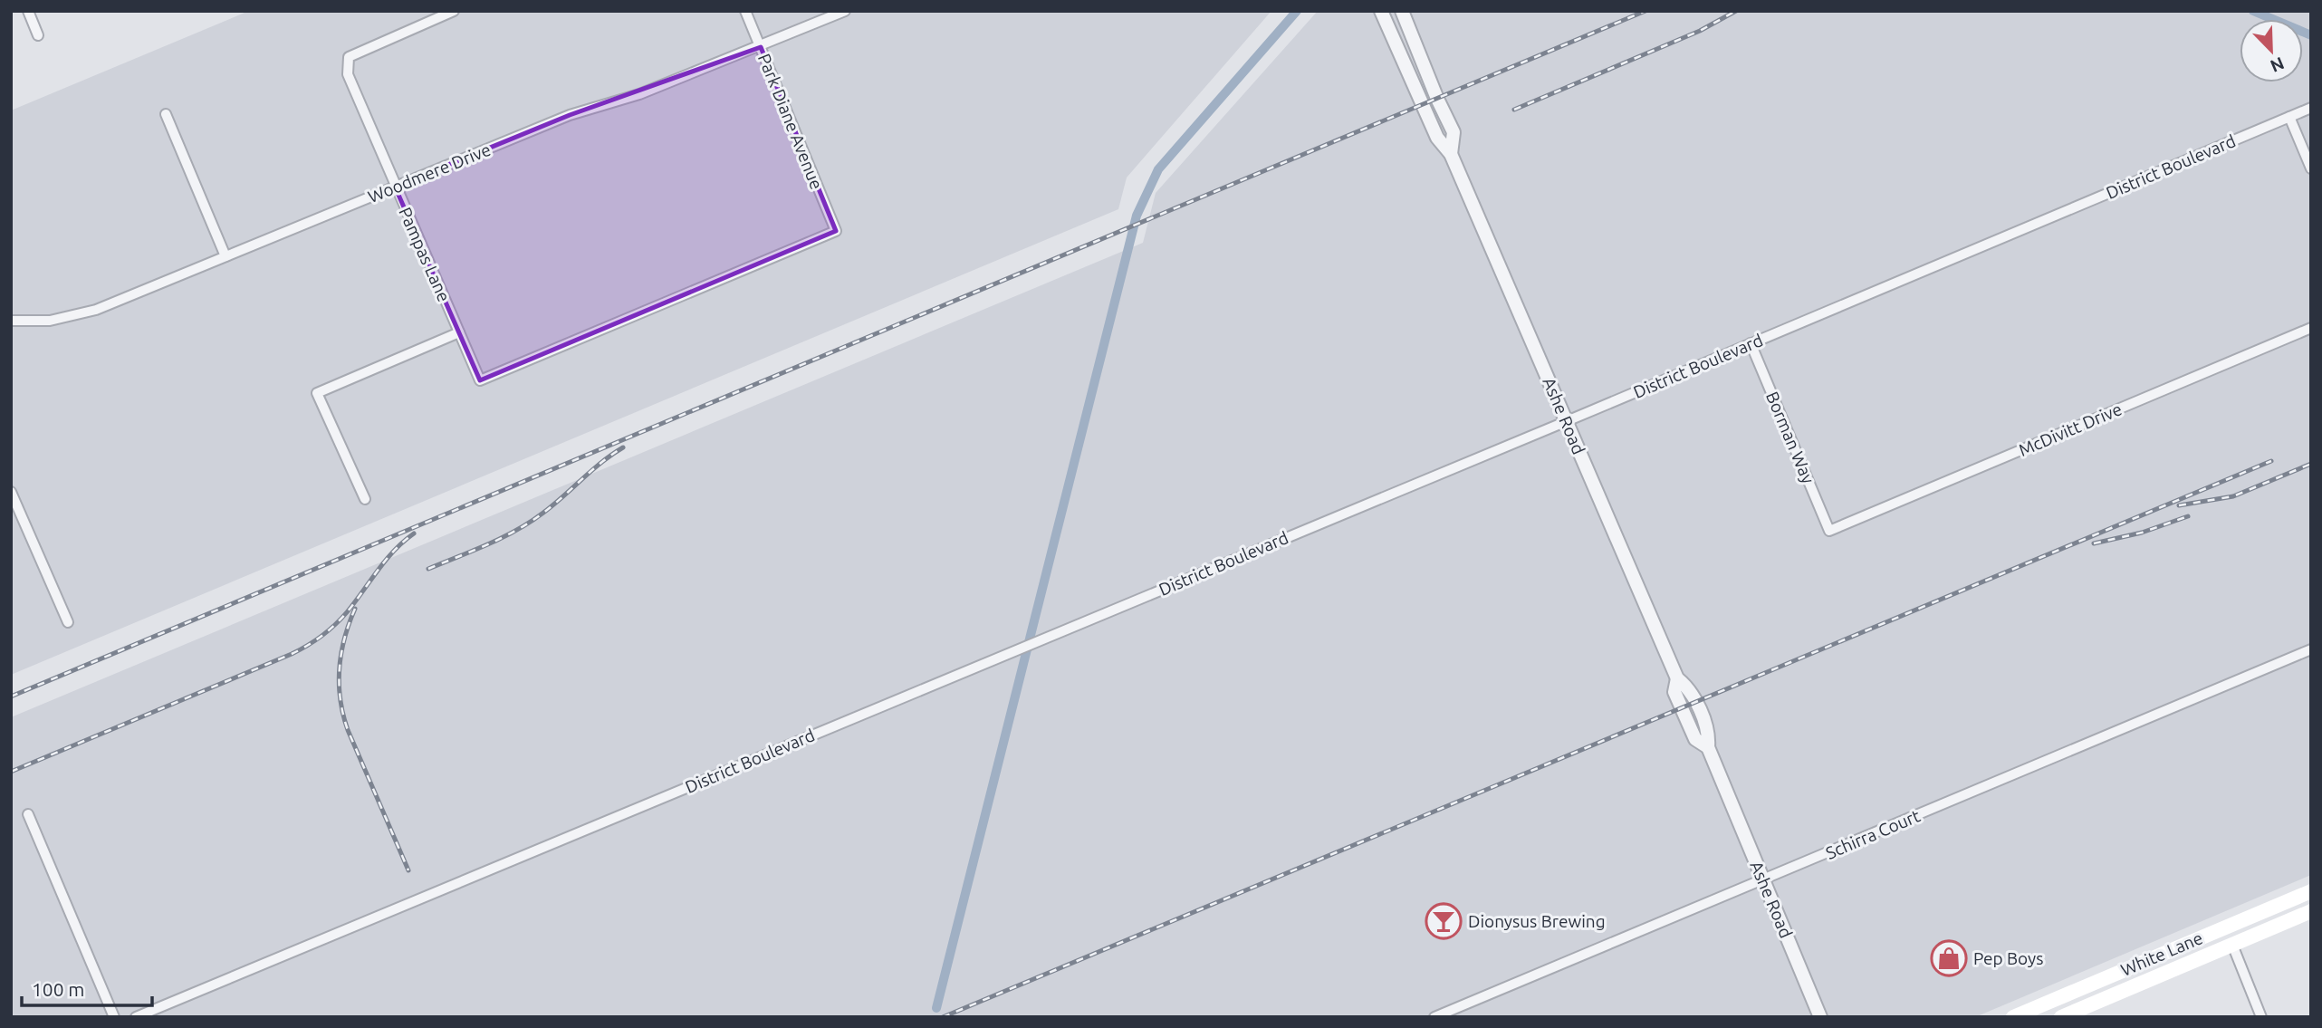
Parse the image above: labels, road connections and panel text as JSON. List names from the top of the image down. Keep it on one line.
{"streets":{"main road":["White Lane"],"street":["Park Diane Avenue","District Boulevard","Woodmere Drive","Pampas Lane","Ashe Road","McDivitt Drive","Borman Way","Schirra Court"]},"crossings":[["Park Diane Avenue","Woodmere Drive"],["Park Diane Avenue","Pampas Lane"],["District Boulevard","Ashe Road"],["District Boulevard","Borman Way"],["Woodmere Drive","Pampas Lane"],["Ashe Road","Schirra Court"],["McDivitt Drive","Borman Way"]],"places":{"bar":["Dionysus Brewing"],"shop":["Pep Boys"]},"scale_bar":"100 m","north":"bottom right"}
